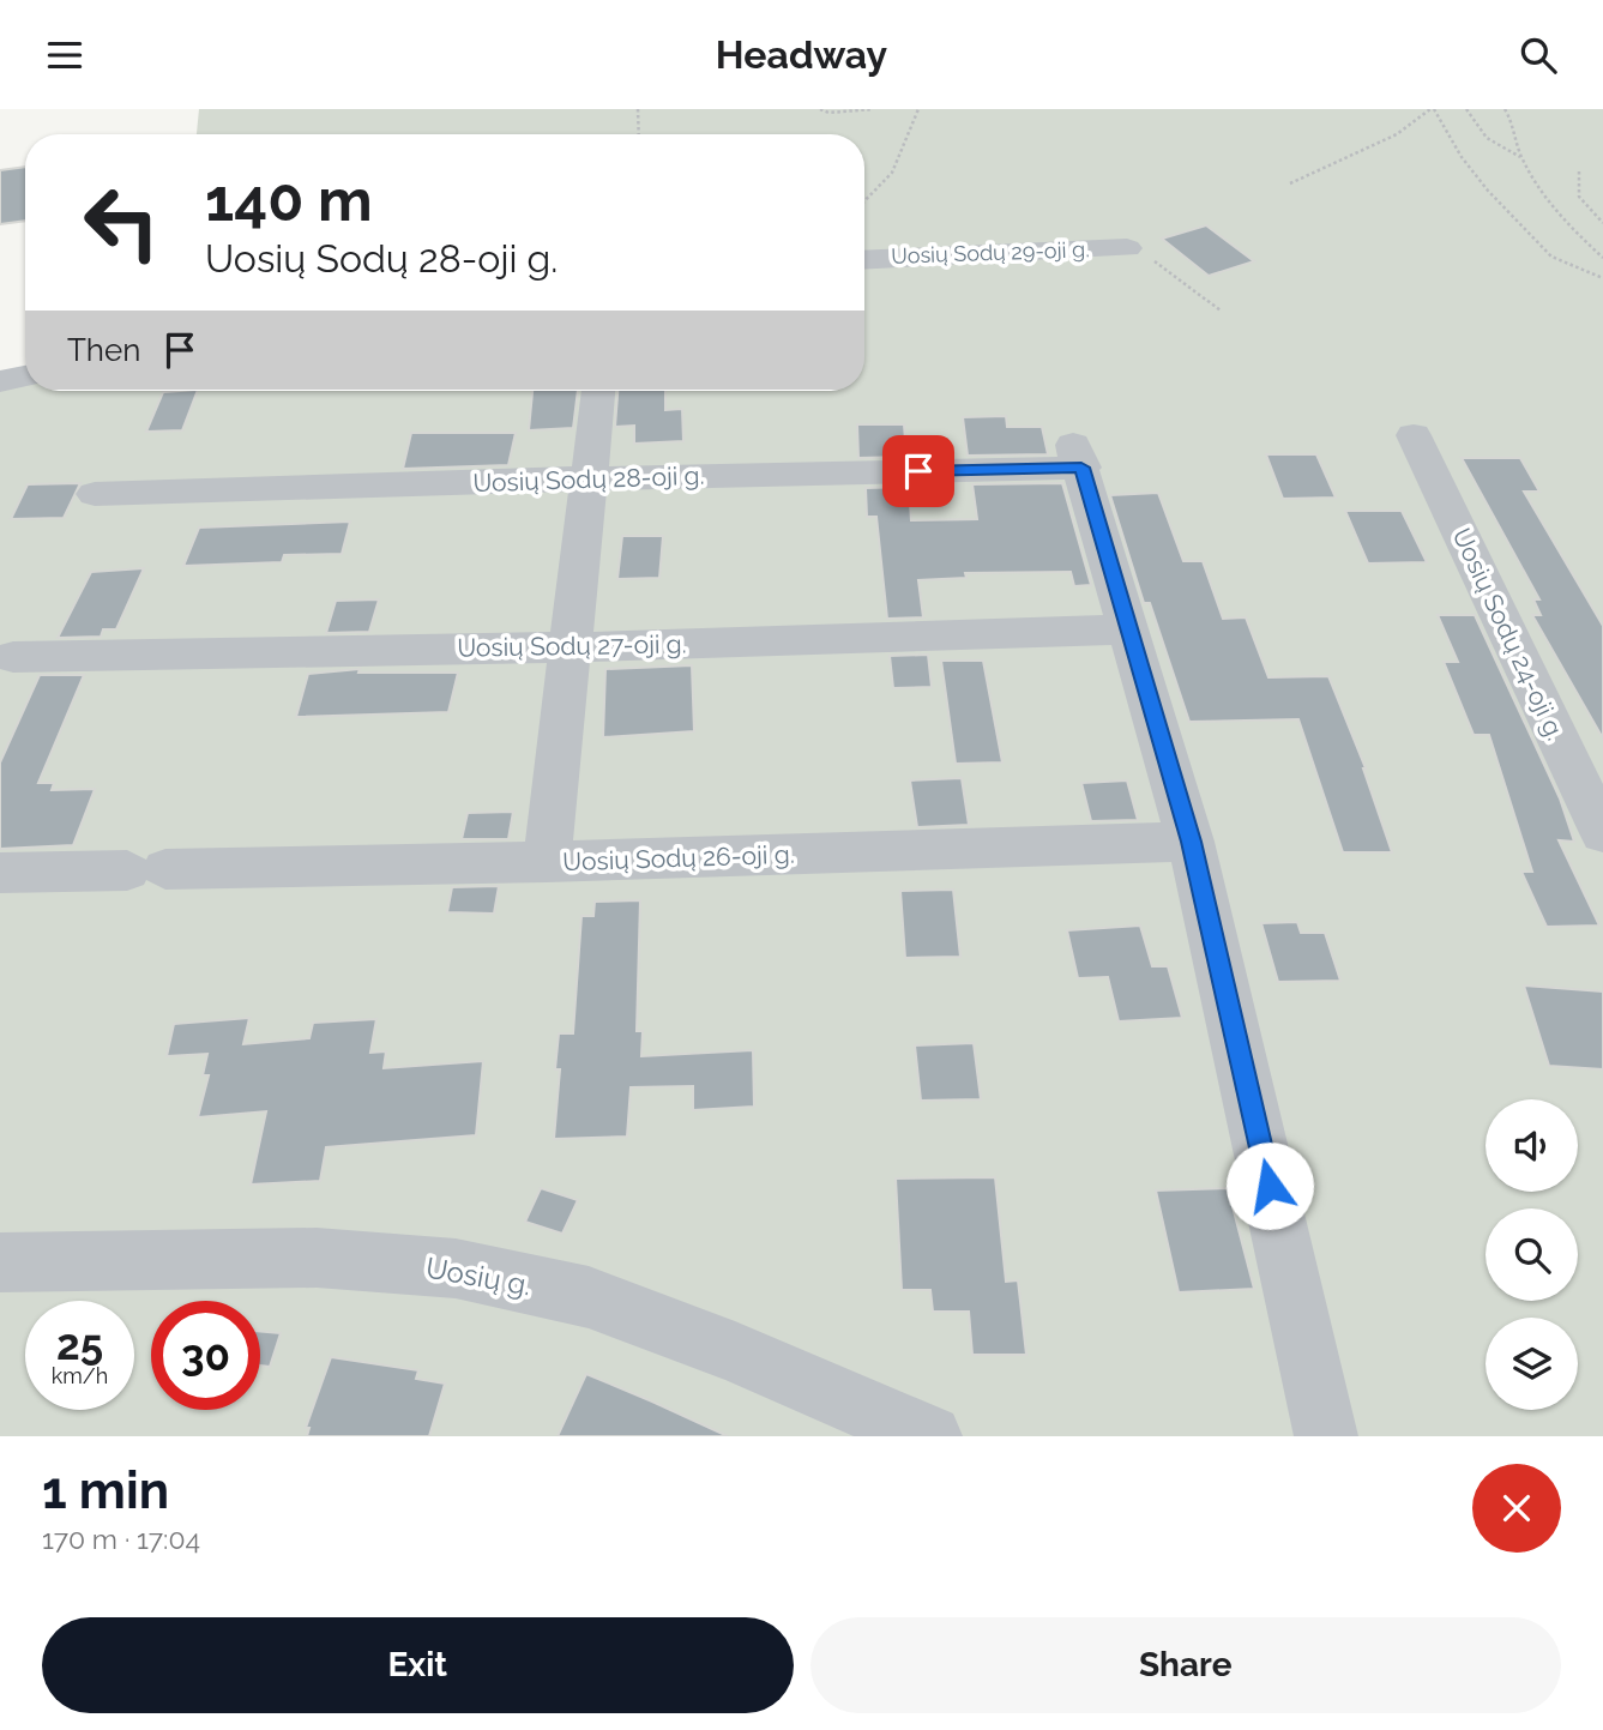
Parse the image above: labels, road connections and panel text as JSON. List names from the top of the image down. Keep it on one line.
{"streets":{"street":["Uosių Sodų 29-oji g.","Uosių Sodų 28-oji g.","Uosių Sodų 24-oji g.","Uosių Sodų 27-oji g.","Uosių Sodų 26-oji g.","Uosių g."]},"crossings":[["Uosių Sodų 28-oji g.","Uosių Sodų 27-oji g."]],"page":{"header":"Headway","turn":["140 m","Uosių Sodų 28-oji g."],"then":"Then","speed":"25 km/h","limit":"30","heading":["1 min","170 m · 17:04"],"buttons":["Exit","Share"]}}
